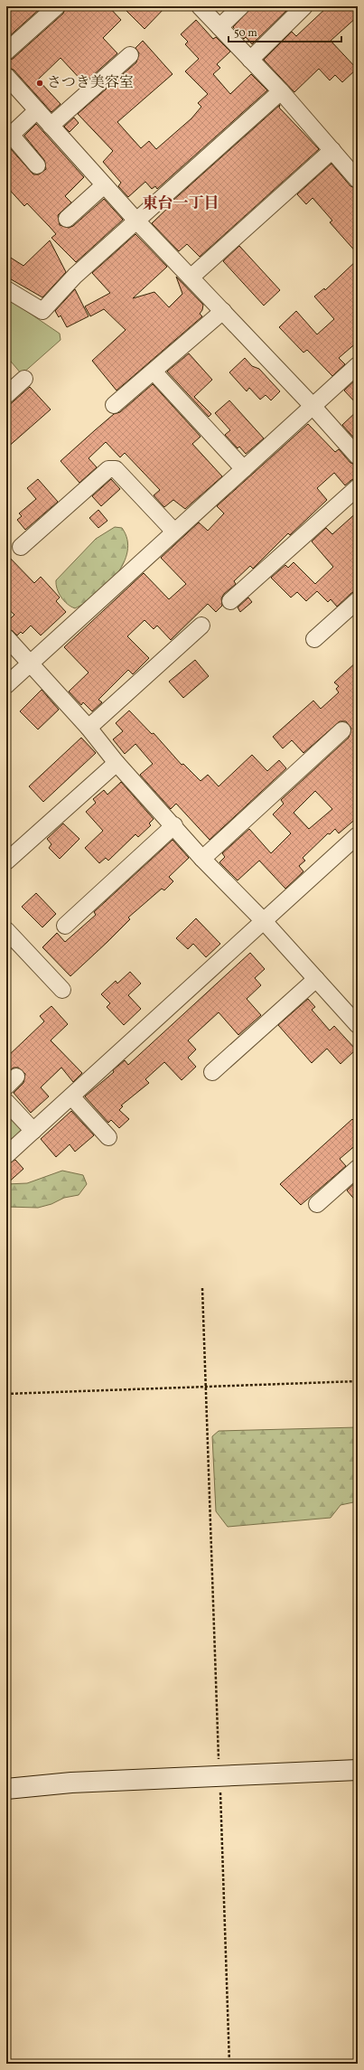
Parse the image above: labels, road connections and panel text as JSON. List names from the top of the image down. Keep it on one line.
{"districts":["東台一丁目"],"places":["さつき美容室"],"scale_bar":"50 m"}
